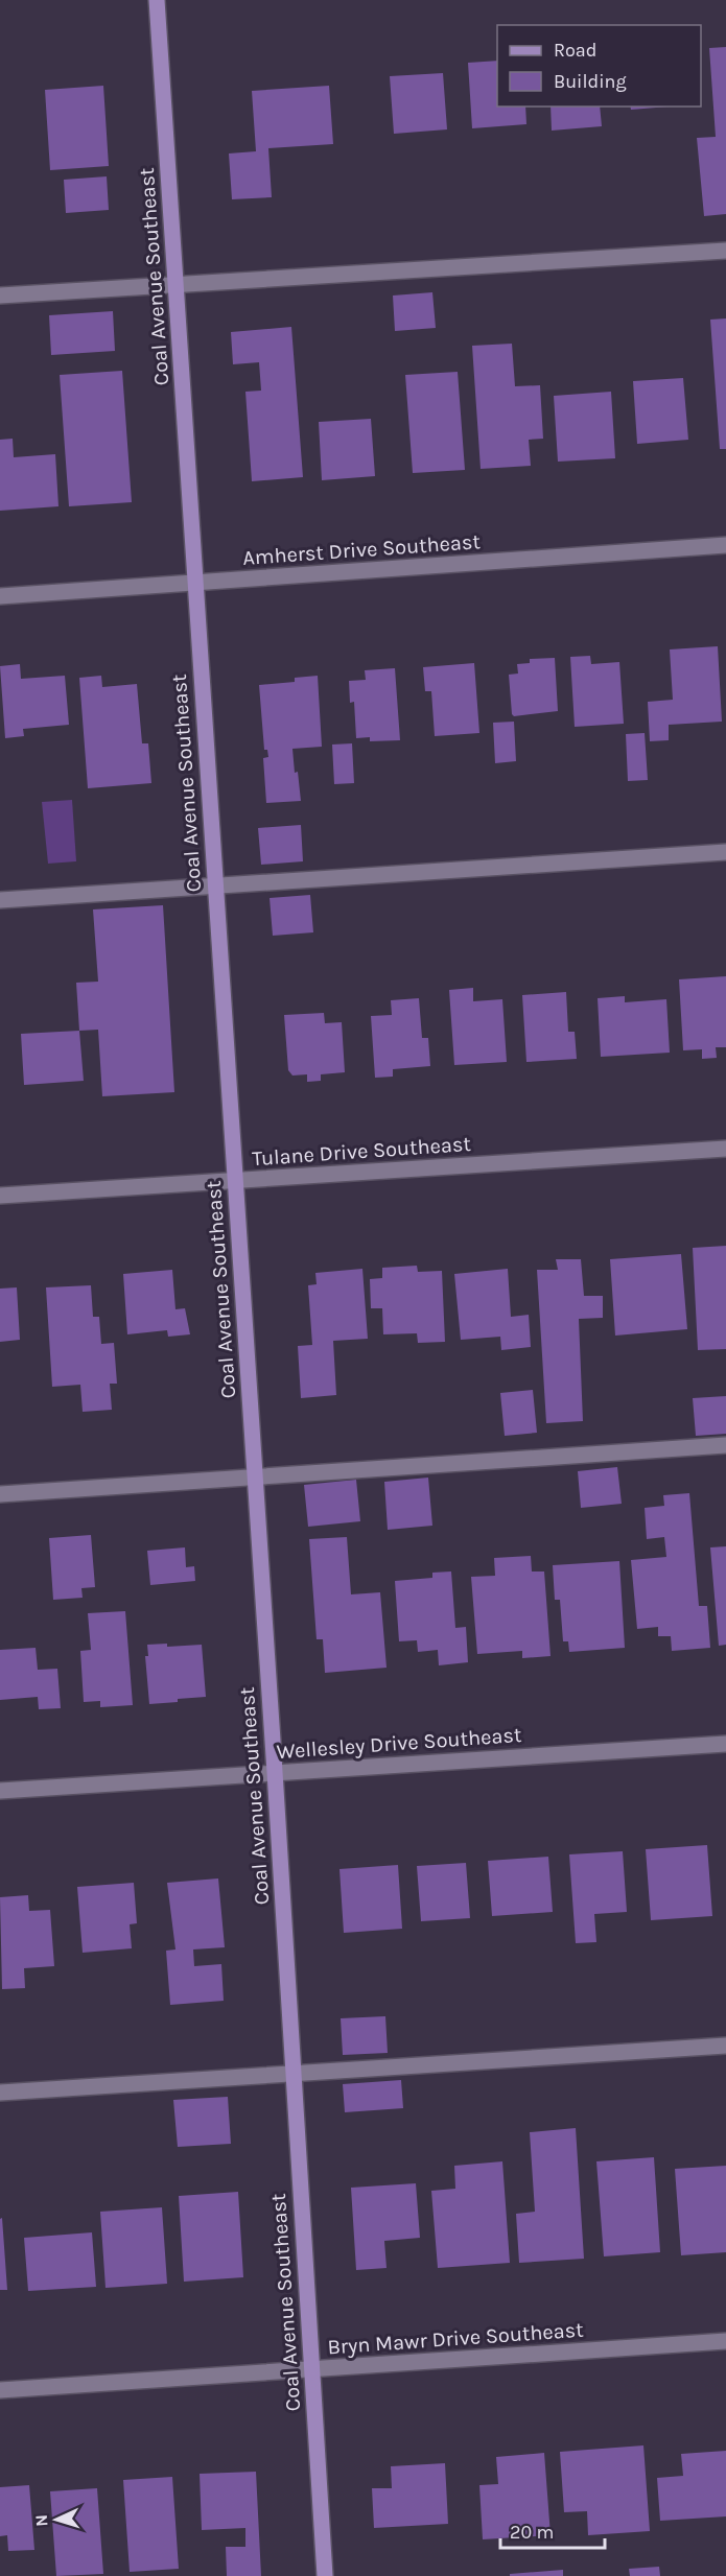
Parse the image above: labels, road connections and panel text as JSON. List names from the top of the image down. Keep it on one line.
{"streets":{"main road":["Coal Avenue Southeast"],"street":["Amherst Drive Southeast","Tulane Drive Southeast","Wellesley Drive Southeast","Bryn Mawr Drive Southeast"]},"crossings":[["Coal Avenue Southeast","Amherst Drive Southeast"],["Coal Avenue Southeast","Tulane Drive Southeast"],["Coal Avenue Southeast","Wellesley Drive Southeast"],["Coal Avenue Southeast","Bryn Mawr Drive Southeast"]],"legend":["Road","Building"],"scale_bar":"20 m","north":"left"}
